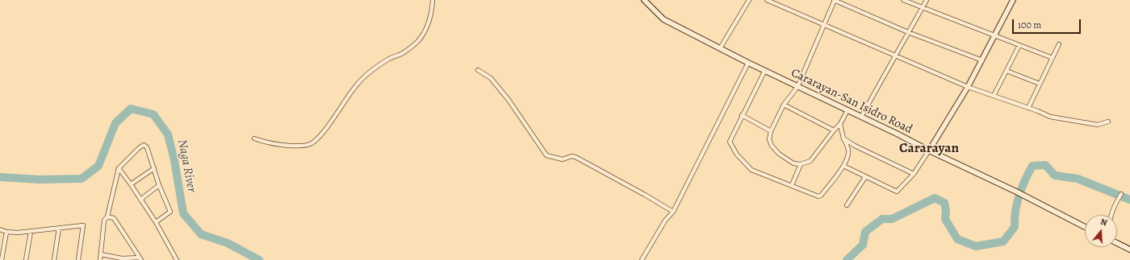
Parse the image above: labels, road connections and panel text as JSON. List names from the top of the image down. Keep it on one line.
{"streets":{"main road":["Cararayan-San Isidro Road"]},"districts":["Cararayan"],"water":["Naga River"],"scale_bar":"100 m","north":"top"}
